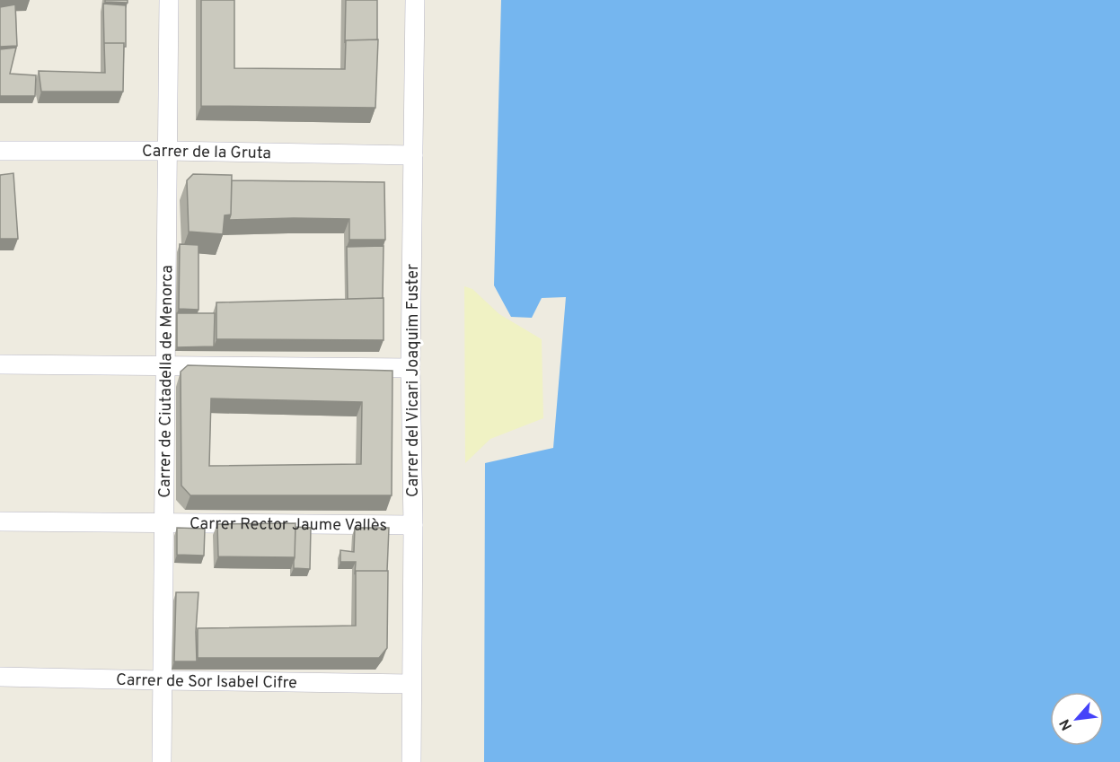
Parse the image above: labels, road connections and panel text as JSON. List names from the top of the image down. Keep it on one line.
{"streets":{"street":["Carrer de la Gruta","Carrer del Vicari Joaquim Fuster","Carrer de Ciutadella de Menorca","Carrer Rector Jaume Vallès","Carrer de Sor Isabel Cifre"]},"crossings":[["Carrer de la Gruta","Carrer del Vicari Joaquim Fuster"],["Carrer de la Gruta","Carrer de Ciutadella de Menorca"],["Carrer del Vicari Joaquim Fuster","Carrer Rector Jaume Vallès"],["Carrer del Vicari Joaquim Fuster","Carrer de Sor Isabel Cifre"],["Carrer de Ciutadella de Menorca","Carrer Rector Jaume Vallès"],["Carrer de Ciutadella de Menorca","Carrer de Sor Isabel Cifre"]],"north":"bottom left"}
